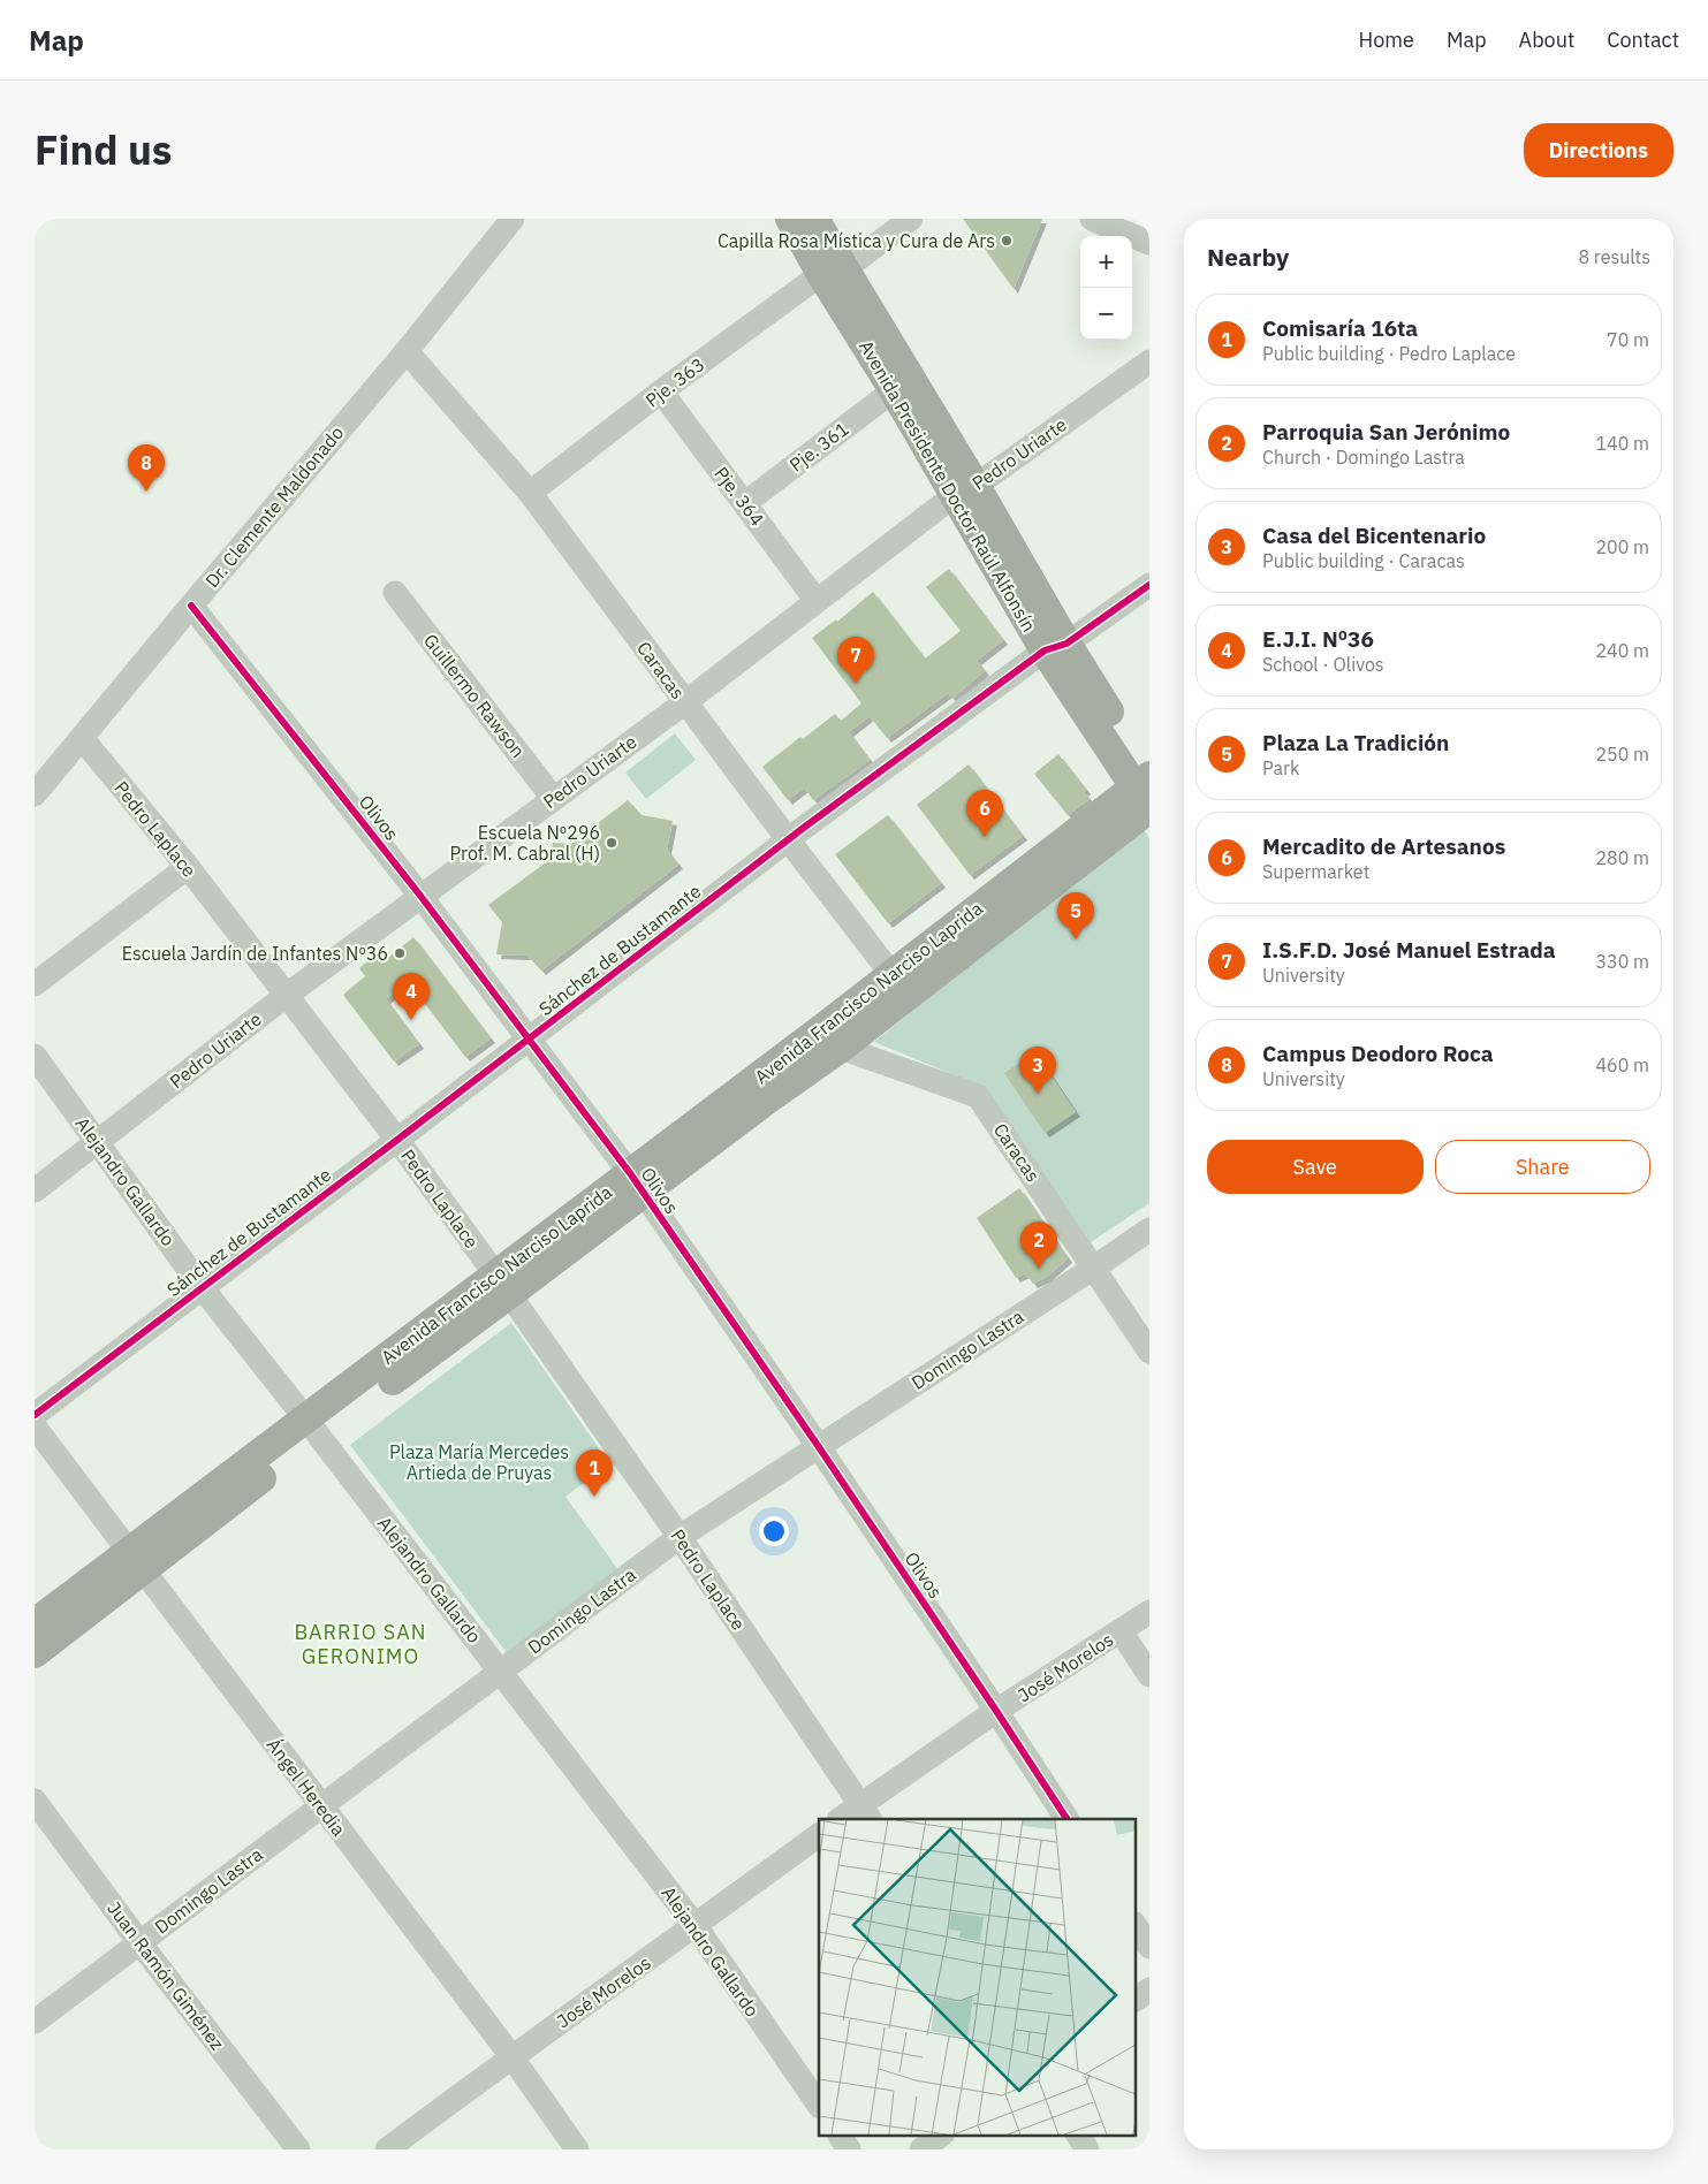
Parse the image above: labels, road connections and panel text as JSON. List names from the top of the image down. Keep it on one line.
{"streets":{"main road":["Avenida Presidente Doctor Raúl Alfonsín","Avenida Francisco Narciso Laprida"],"street":["Pje. 363","Pje. 361","Pedro Uriarte","Pje. 364","Dr. Clemente Maldonado","Caracas","Guillermo Rawson","Olivos","Pedro Laplace","Sánchez de Bustamante","Alejandro Gallardo","Domingo Lastra","José Morelos","Ángel Heredia","Juan Ramón Giménez"]},"crossings":[["Pje. 363","Avenida Presidente Doctor Raúl Alfonsín"],["Pje. 363","Pje. 364"],["Pje. 363","Caracas"],["Pje. 361","Avenida Presidente Doctor Raúl Alfonsín"],["Pje. 361","Pje. 364"],["Pedro Uriarte","Avenida Presidente Doctor Raúl Alfonsín"],["Pedro Uriarte","Pje. 364"],["Pedro Uriarte","Caracas"],["Pedro Uriarte","Guillermo Rawson"],["Pedro Uriarte","Olivos"],["Pedro Uriarte","Pedro Laplace"],["Pedro Uriarte","Alejandro Gallardo"],["Avenida Presidente Doctor Raúl Alfonsín","Sánchez de Bustamante"],["Avenida Presidente Doctor Raúl Alfonsín","Avenida Francisco Narciso Laprida"],["Dr. Clemente Maldonado","Caracas"],["Dr. Clemente Maldonado","Olivos"],["Dr. Clemente Maldonado","Pedro Laplace"],["Caracas","Sánchez de Bustamante"],["Caracas","Avenida Francisco Narciso Laprida"],["Caracas","Domingo Lastra"],["Olivos","Sánchez de Bustamante"],["Olivos","Avenida Francisco Narciso Laprida"],["Olivos","Domingo Lastra"],["Olivos","José Morelos"],["Pedro Laplace","Sánchez de Bustamante"],["Pedro Laplace","Avenida Francisco Narciso Laprida"],["Pedro Laplace","Domingo Lastra"],["Pedro Laplace","José Morelos"],["Sánchez de Bustamante","Alejandro Gallardo"],["Avenida Francisco Narciso Laprida","Alejandro Gallardo"],["Avenida Francisco Narciso Laprida","Ángel Heredia"],["Alejandro Gallardo","Domingo Lastra"],["Alejandro Gallardo","José Morelos"],["Domingo Lastra","Ángel Heredia"],["Domingo Lastra","Juan Ramón Giménez"],["José Morelos","Ángel Heredia"]],"districts":["BARRIO SAN GERONIMO"],"parks":["Plaza María Mercedes Artieda de Pruyas"],"places":["Capilla Rosa Mística y Cura de Ars","Escuela Nº296 Prof. M. Cabral (H)","Escuela Jardín de Infantes Nº36"],"page":{"header":"Map","nav":["Home","Map","About","Contact"],"title":"Find us","buttons":["Directions",["Save","Share"]],"heading":["Nearby","8 results"],"map_buttons":["+","−"],"list":[{"mark":"1","name":"Comisaría 16ta","note":"Public building · Pedro Laplace","value":"70 m"},{"mark":"2","name":"Parroquia San Jerónimo","note":"Church · Domingo Lastra","value":"140 m"},{"mark":"3","name":"Casa del Bicentenario","note":"Public building · Caracas","value":"200 m"},{"mark":"4","name":"E.J.I. Nº36","note":"School · Olivos","value":"240 m"},{"mark":"5","name":"Plaza La Tradición","note":"Park","value":"250 m"},{"mark":"6","name":"Mercadito de Artesanos","note":"Supermarket","value":"280 m"},{"mark":"7","name":"I.S.F.D. José Manuel Estrada","note":"University","value":"330 m"},{"mark":"8","name":"Campus Deodoro Roca","note":"University","value":"460 m"}],"pins":["8","7","6","5","4","3","2","1"]}}
